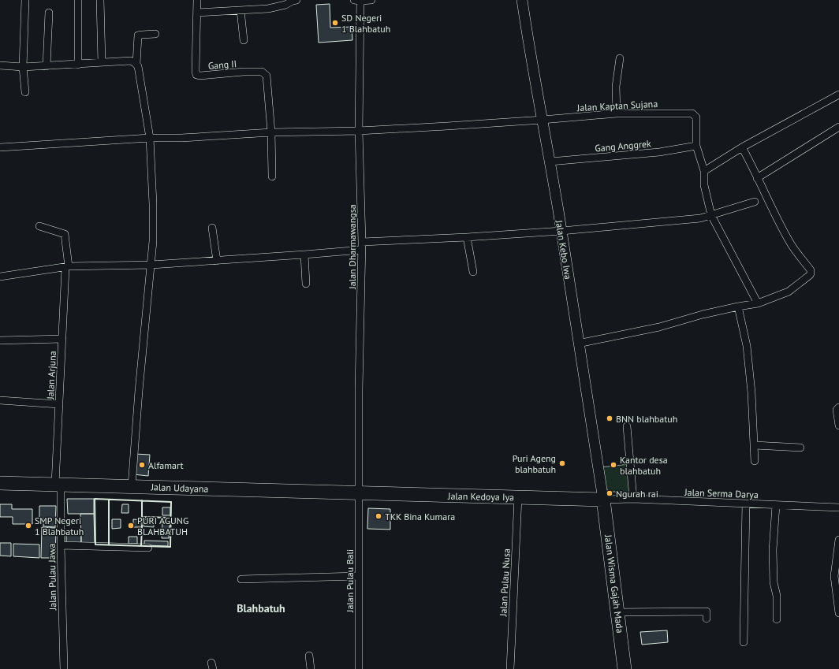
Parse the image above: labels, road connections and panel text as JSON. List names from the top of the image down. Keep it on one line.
{"streets":{"highway":["Jalan Udayana","Jalan Kedoya Iya","Jalan Wisma Gajah Mada"],"main road":["Jalan Kebo Iwa"],"street":["Gang II","Jalan Kaptan Sujana","Gang Anggrek","Jalan Dharmawangsa","Jalan Arjuna","Jalan Serma Darya","Jalan Pulau Jawa","Jalan Pulau Bali","Jalan Pulau Nusa"]},"crossings":[["Gang II","Jalan Kaptan Sujana"],["Jalan Kaptan Sujana","Gang Anggrek"],["Jalan Kaptan Sujana","Jalan Dharmawangsa"],["Jalan Kaptan Sujana","Jalan Kebo Iwa"],["Gang Anggrek","Jalan Kebo Iwa"],["Jalan Dharmawangsa","Jalan Udayana"],["Jalan Dharmawangsa","Jalan Kedoya Iya"],["Jalan Dharmawangsa","Jalan Pulau Bali"],["Jalan Kebo Iwa","Jalan Serma Darya"],["Jalan Kebo Iwa","Jalan Kedoya Iya"],["Jalan Kebo Iwa","Jalan Wisma Gajah Mada"],["Jalan Arjuna","Jalan Udayana"],["Jalan Arjuna","Jalan Pulau Jawa"],["Jalan Udayana","Jalan Kedoya Iya"],["Jalan Udayana","Jalan Pulau Jawa"],["Jalan Udayana","Jalan Pulau Bali"],["Jalan Serma Darya","Jalan Kedoya Iya"],["Jalan Serma Darya","Jalan Wisma Gajah Mada"],["Jalan Kedoya Iya","Jalan Pulau Bali"],["Jalan Kedoya Iya","Jalan Pulau Nusa"],["Jalan Kedoya Iya","Jalan Wisma Gajah Mada"]],"districts":["Blahbatuh"],"places":["SD Negeri 1 Blahbatuh","BNN blahbatuh","Puri Ageng blahbatuh","Alfamart","Kantor desa blahbatuh","Ngurah rai","TKK Bina Kumara","SMP Negeri 1 Blahbatuh","PURI AGUNG BLAHBATUH"]}
